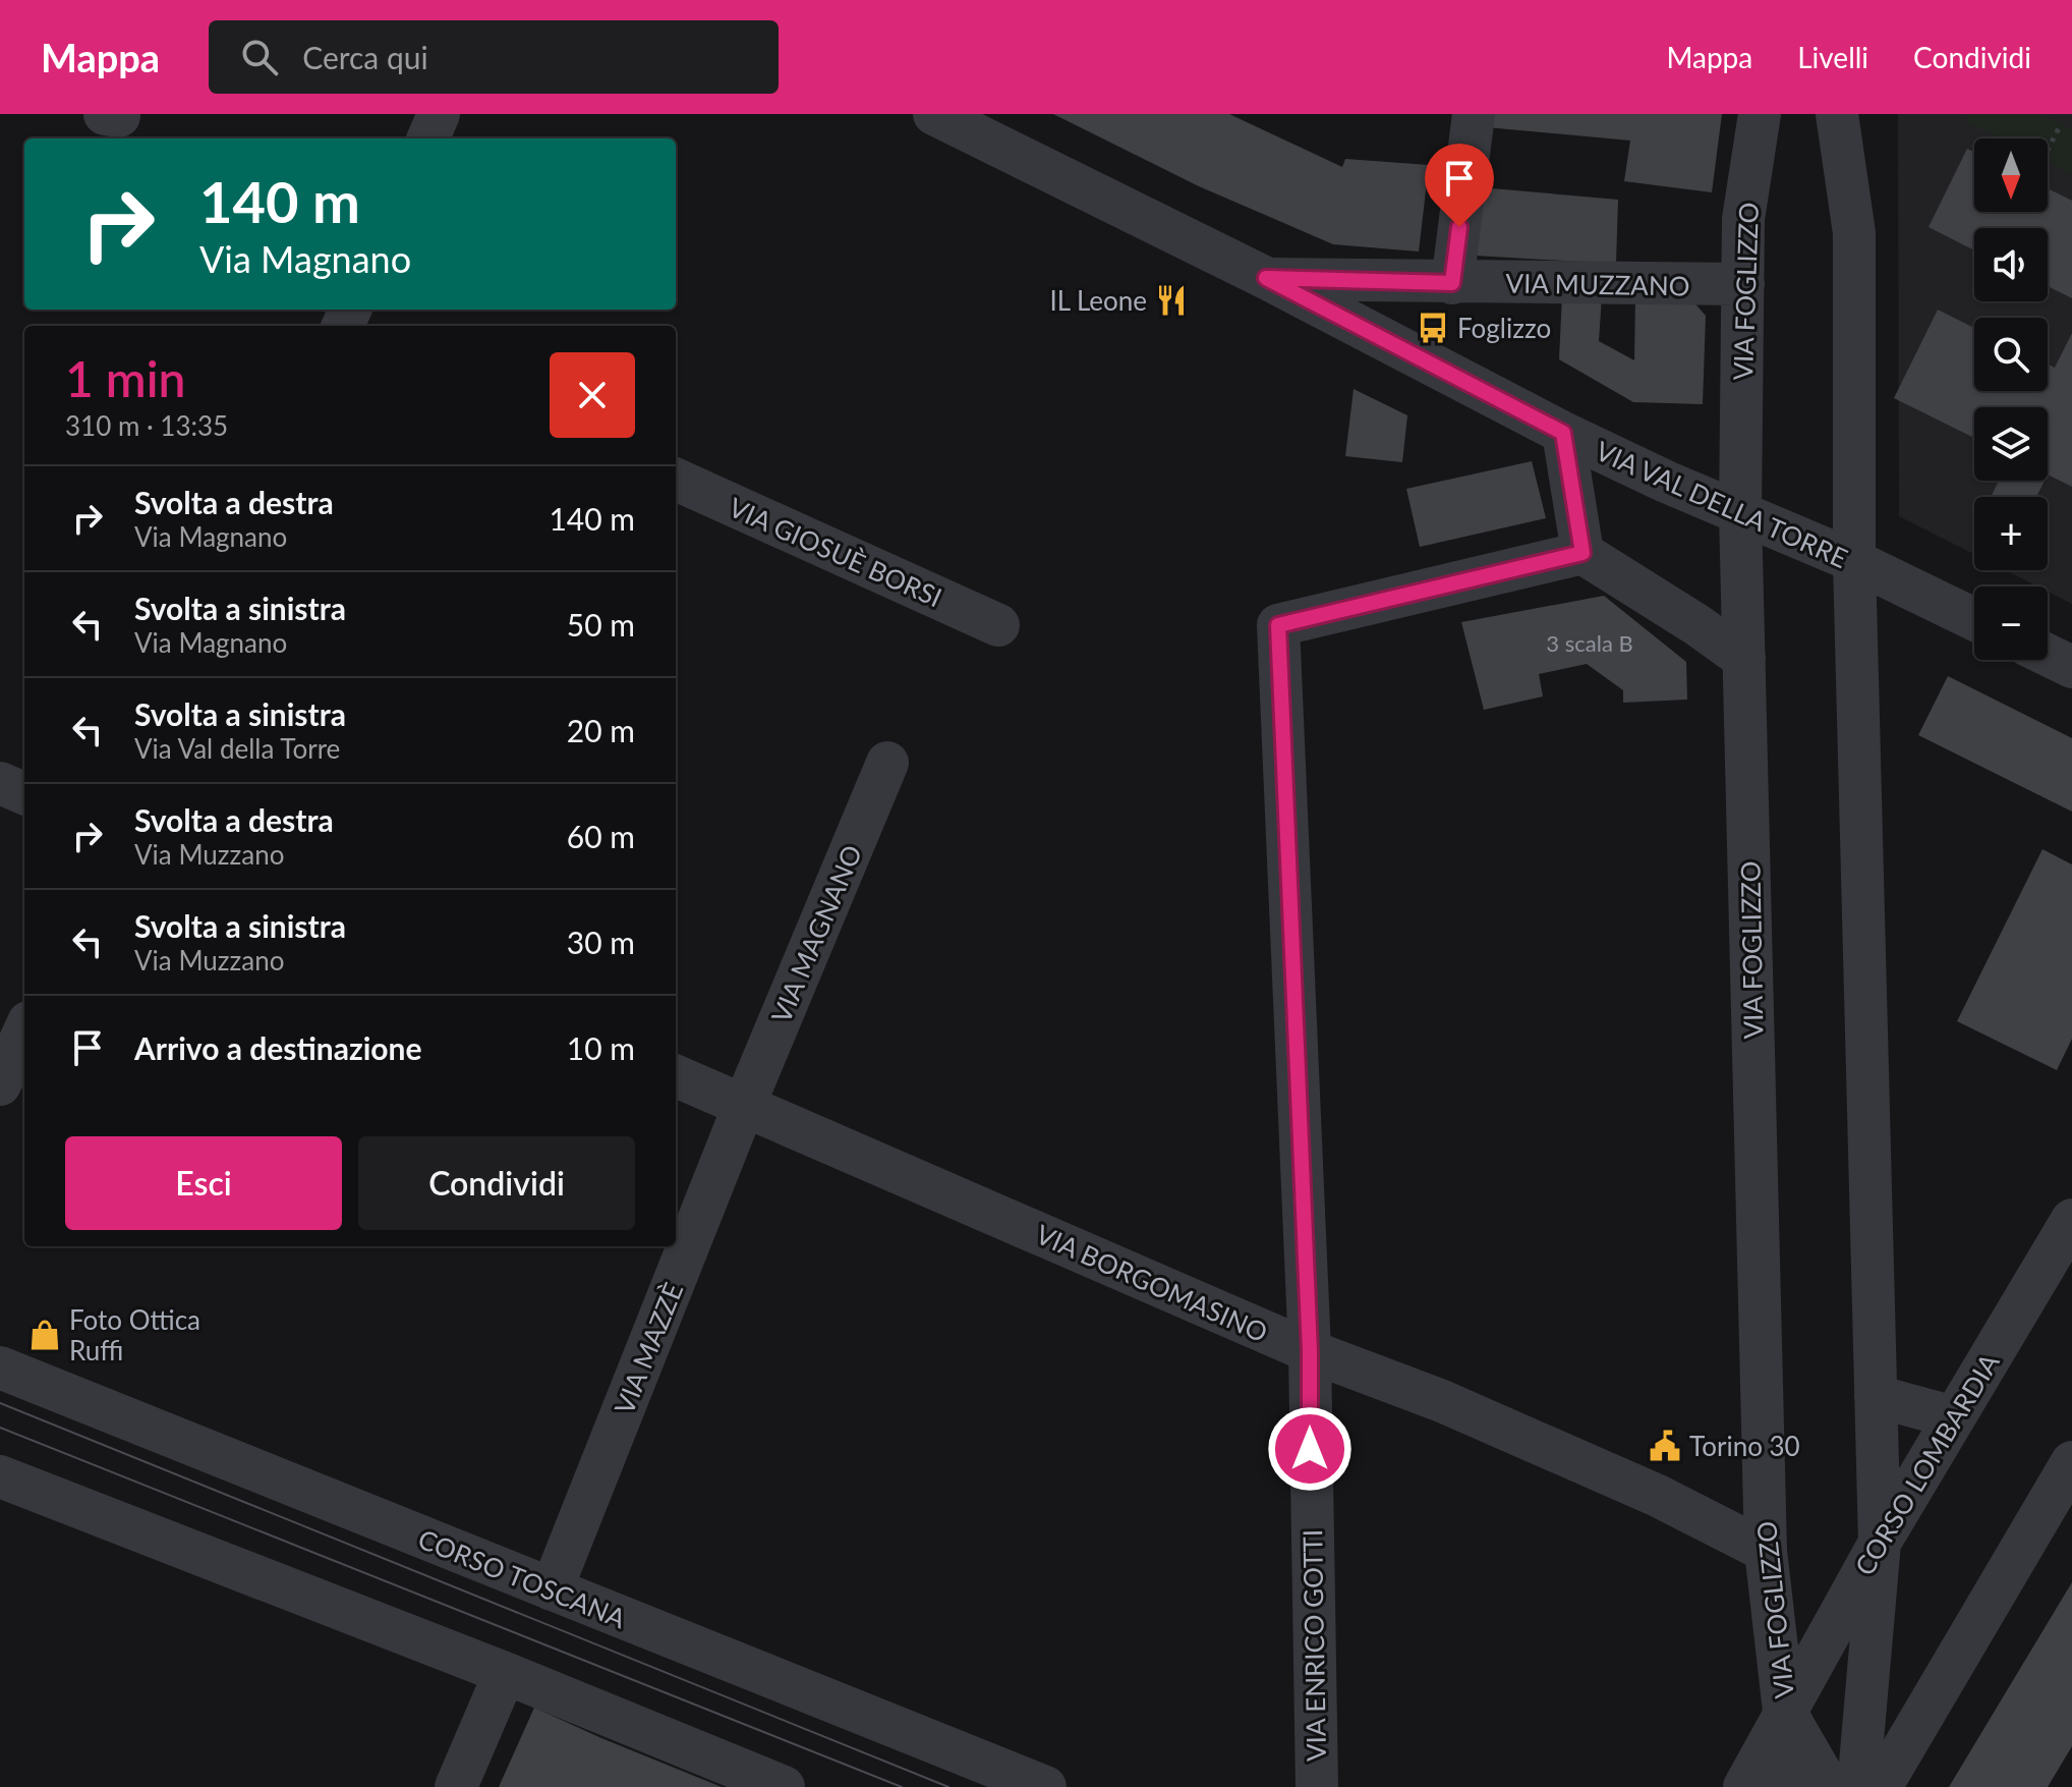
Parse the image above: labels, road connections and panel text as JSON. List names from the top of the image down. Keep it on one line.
{"streets":{"street":["VIA MUZZANO","VIA FOGLIZZO","VIA VAL DELLA TORRE","VIA GIOSUÈ BORSI","VIA MAGNANO","VIA BORGOMASINO","VIA MAZZÈ","CORSO LOMBARDIA","CORSO TOSCANA","VIA ENRICO GOTTI"]},"crossings":[["VIA MUZZANO","VIA FOGLIZZO"],["VIA MUZZANO","VIA VAL DELLA TORRE"],["VIA FOGLIZZO","VIA VAL DELLA TORRE"],["VIA FOGLIZZO","VIA BORGOMASINO"],["VIA FOGLIZZO","CORSO LOMBARDIA"],["VIA MAGNANO","VIA BORGOMASINO"],["VIA MAGNANO","VIA MAZZÈ"],["VIA BORGOMASINO","VIA MAZZÈ"],["VIA BORGOMASINO","VIA ENRICO GOTTI"],["VIA MAZZÈ","CORSO TOSCANA"]],"places":{"restaurant":["IL Leone"],"bus stop":["Foglizzo"],"shop":["Foto Ottica Ruffi"],"public building":["Torino 30"]},"house_numbers":["3 scala B"],"north":"bottom","page":{"header":"Mappa","search":"Cerca qui","nav":["Mappa","Livelli","Condividi"],"map_buttons":["+","−"],"turn":["140 m","Via Magnano"],"heading":["1 min","310 m · 13:35"],"list":[{"name":"Svolta a destra","note":"Via Magnano","value":"140 m"},{"name":"Svolta a sinistra","note":"Via Magnano","value":"50 m"},{"name":"Svolta a sinistra","note":"Via Val della Torre","value":"20 m"},{"name":"Svolta a destra","note":"Via Muzzano","value":"60 m"},{"name":"Svolta a sinistra","note":"Via Muzzano","value":"30 m"},{"name":"Arrivo a destinazione","value":"10 m"}],"buttons":["Esci","Condividi"]}}
